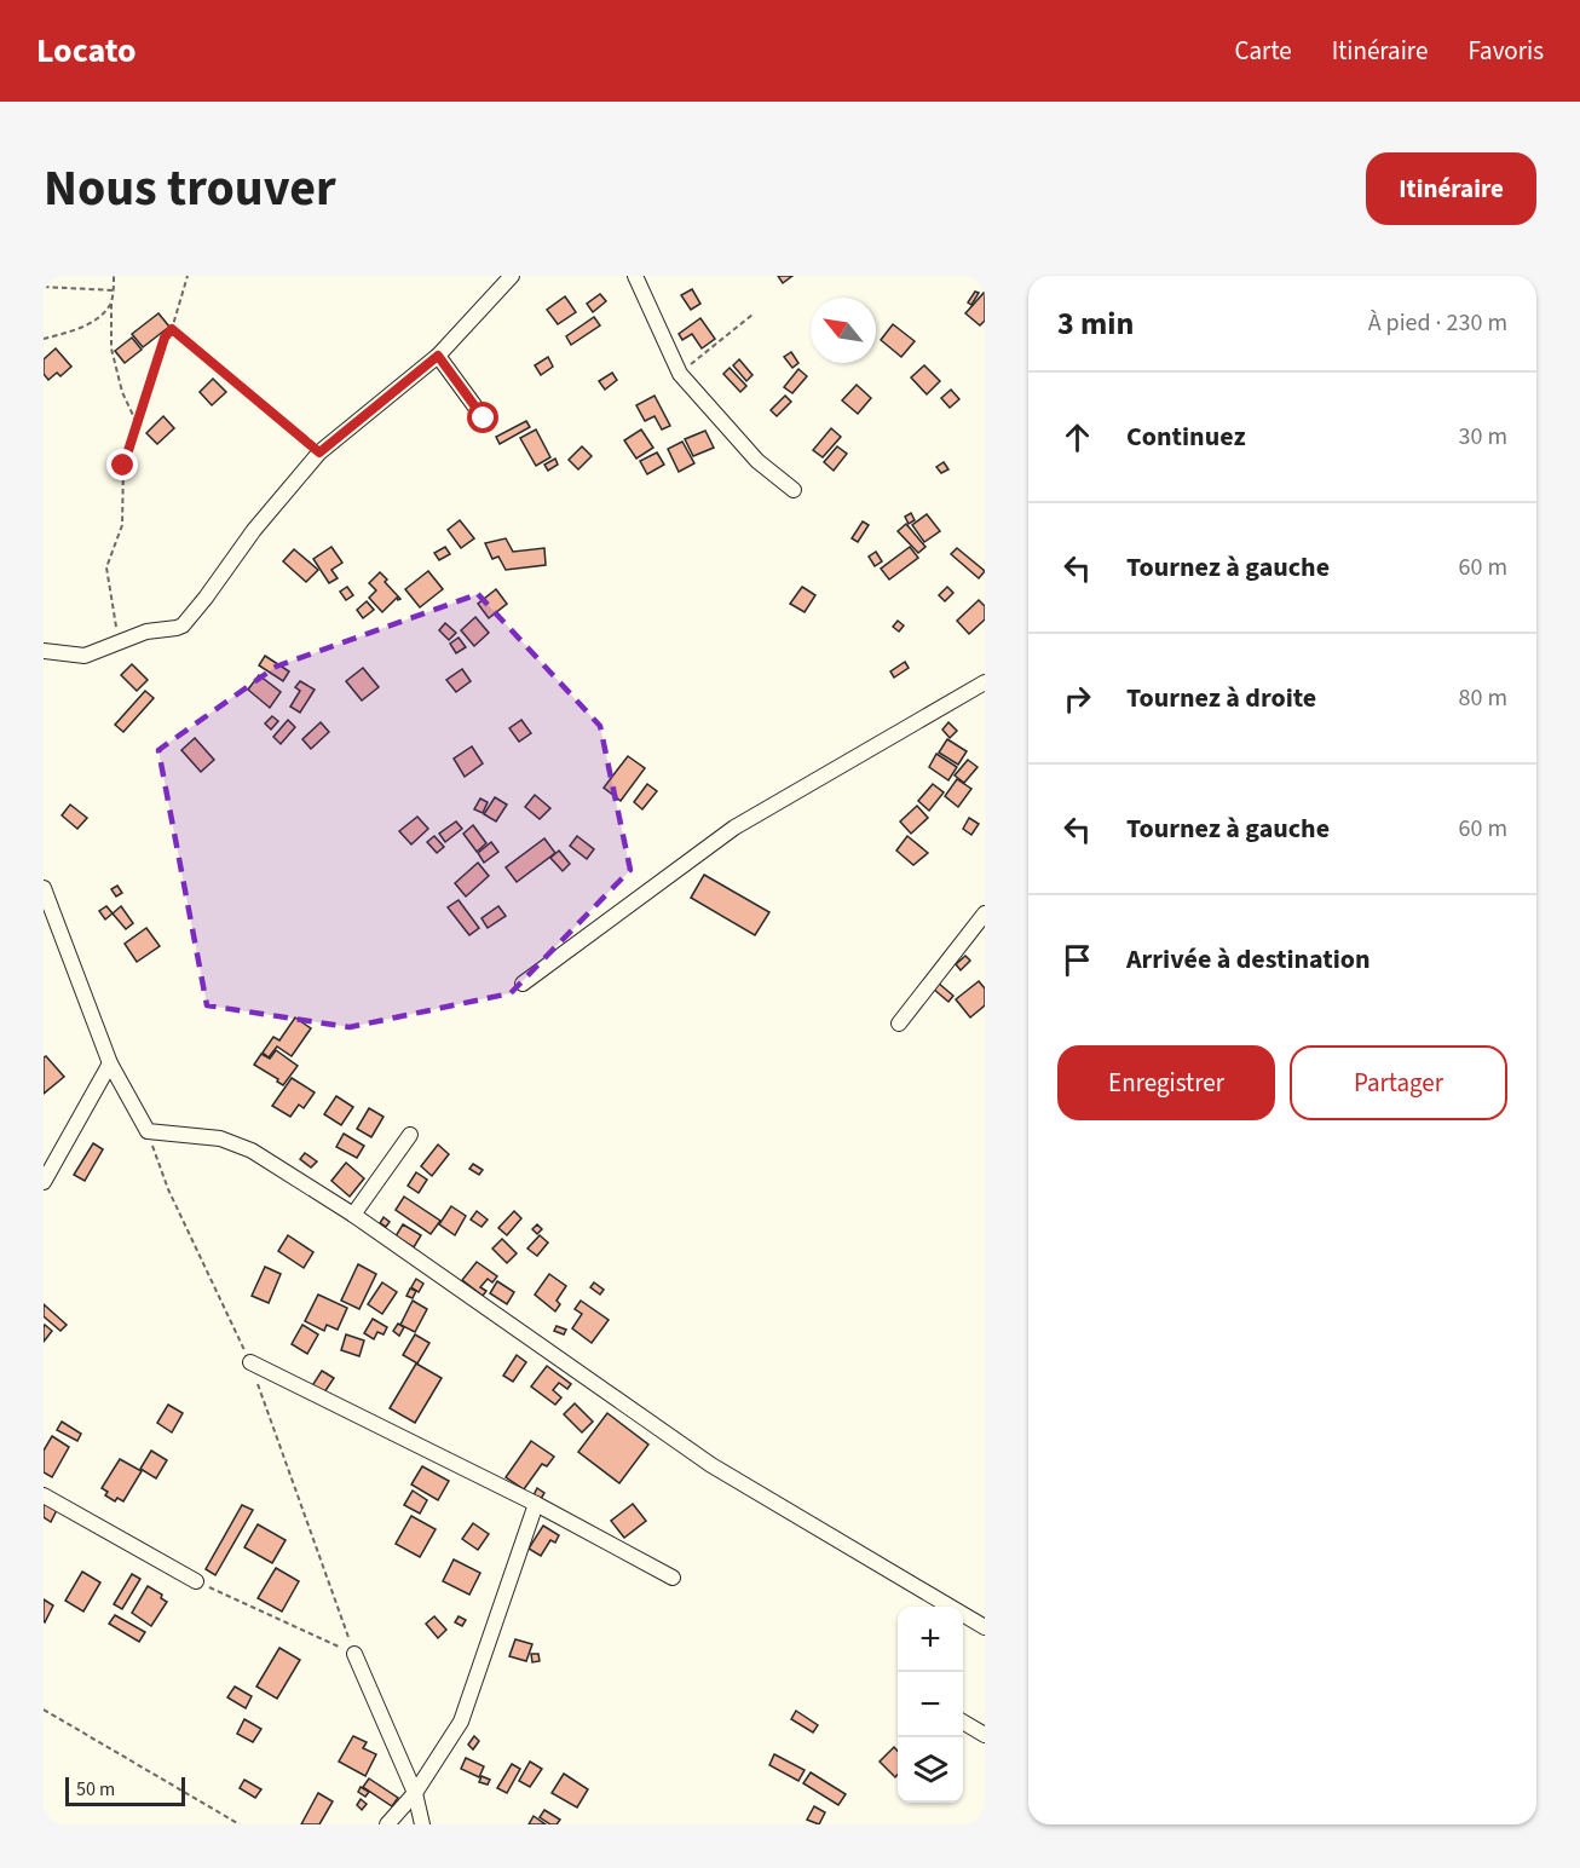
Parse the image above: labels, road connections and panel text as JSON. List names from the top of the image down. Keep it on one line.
{"scale_bar":"50 m","north":"top left","page":{"header":"Locato","nav":["Carte","Itinéraire","Favoris"],"title":"Nous trouver","buttons":["Itinéraire",["Enregistrer","Partager"]],"heading":["3 min","À pied · 230 m"],"list":[["Continuez","30 m"],["Tournez à gauche","60 m"],["Tournez à droite","80 m"],["Tournez à gauche","60 m"],"Arrivée à destination"],"map_buttons":["+","−"],"scale":"50 m"}}
